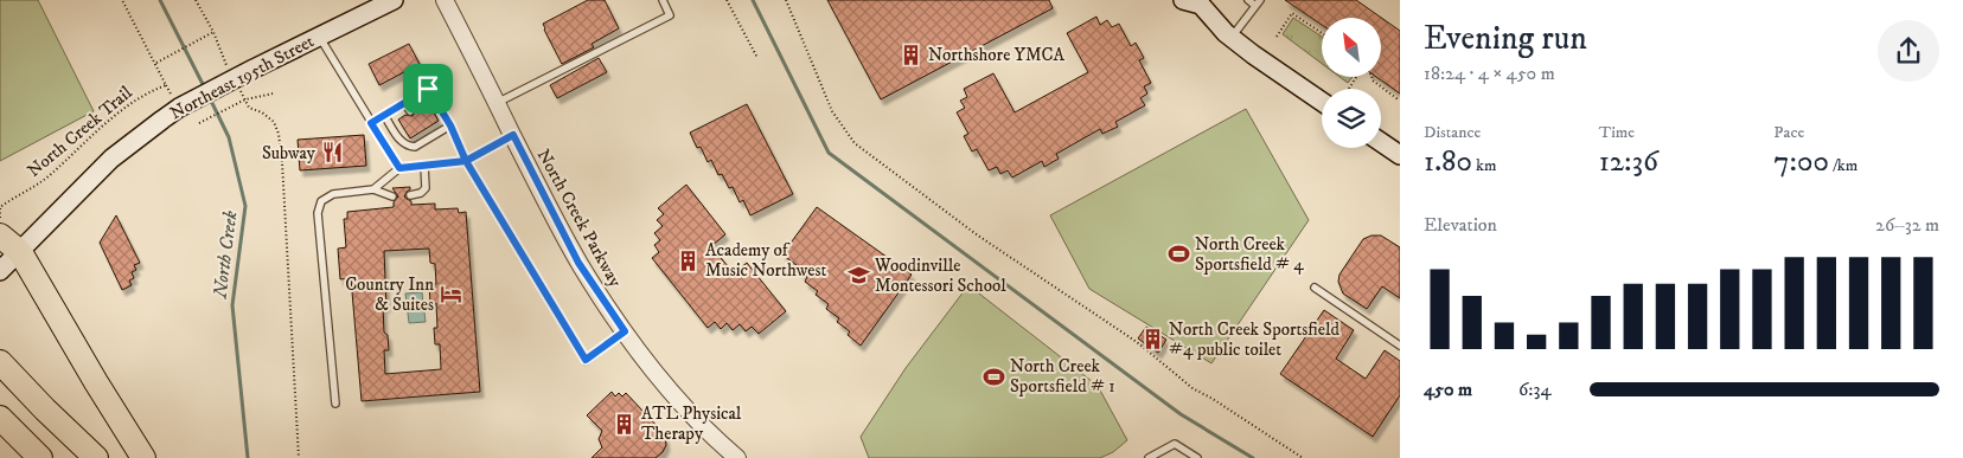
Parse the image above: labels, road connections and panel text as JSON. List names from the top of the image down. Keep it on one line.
{"streets":{"main road":["Northeast 195th Street"],"street":["North Creek Parkway"],"path":["North Creek Trail"]},"water":["North Creek"],"places":{"building":["Northshore YMCA","Academy of Music Northwest","North Creek Sportsfield #4 public toilet","ATL Physical Therapy"],"restaurant":["Subway"],"sports":["North Creek Sportsfield # 4","North Creek Sportsfield # 1"],"school or university":["Woodinville Montessori School"],"hotel":["Country Inn & Suites"]},"north":"top left","page":{"heading":["Evening run","18:24 · 4 × 450 m"],"stats":[["Distance","1.80 km"],["Time","12:36"],["Pace","7:00 /km"]],"chart":["Elevation","26–32 m"],"list":[{"name":"450 m","note":"6:34"}]}}
